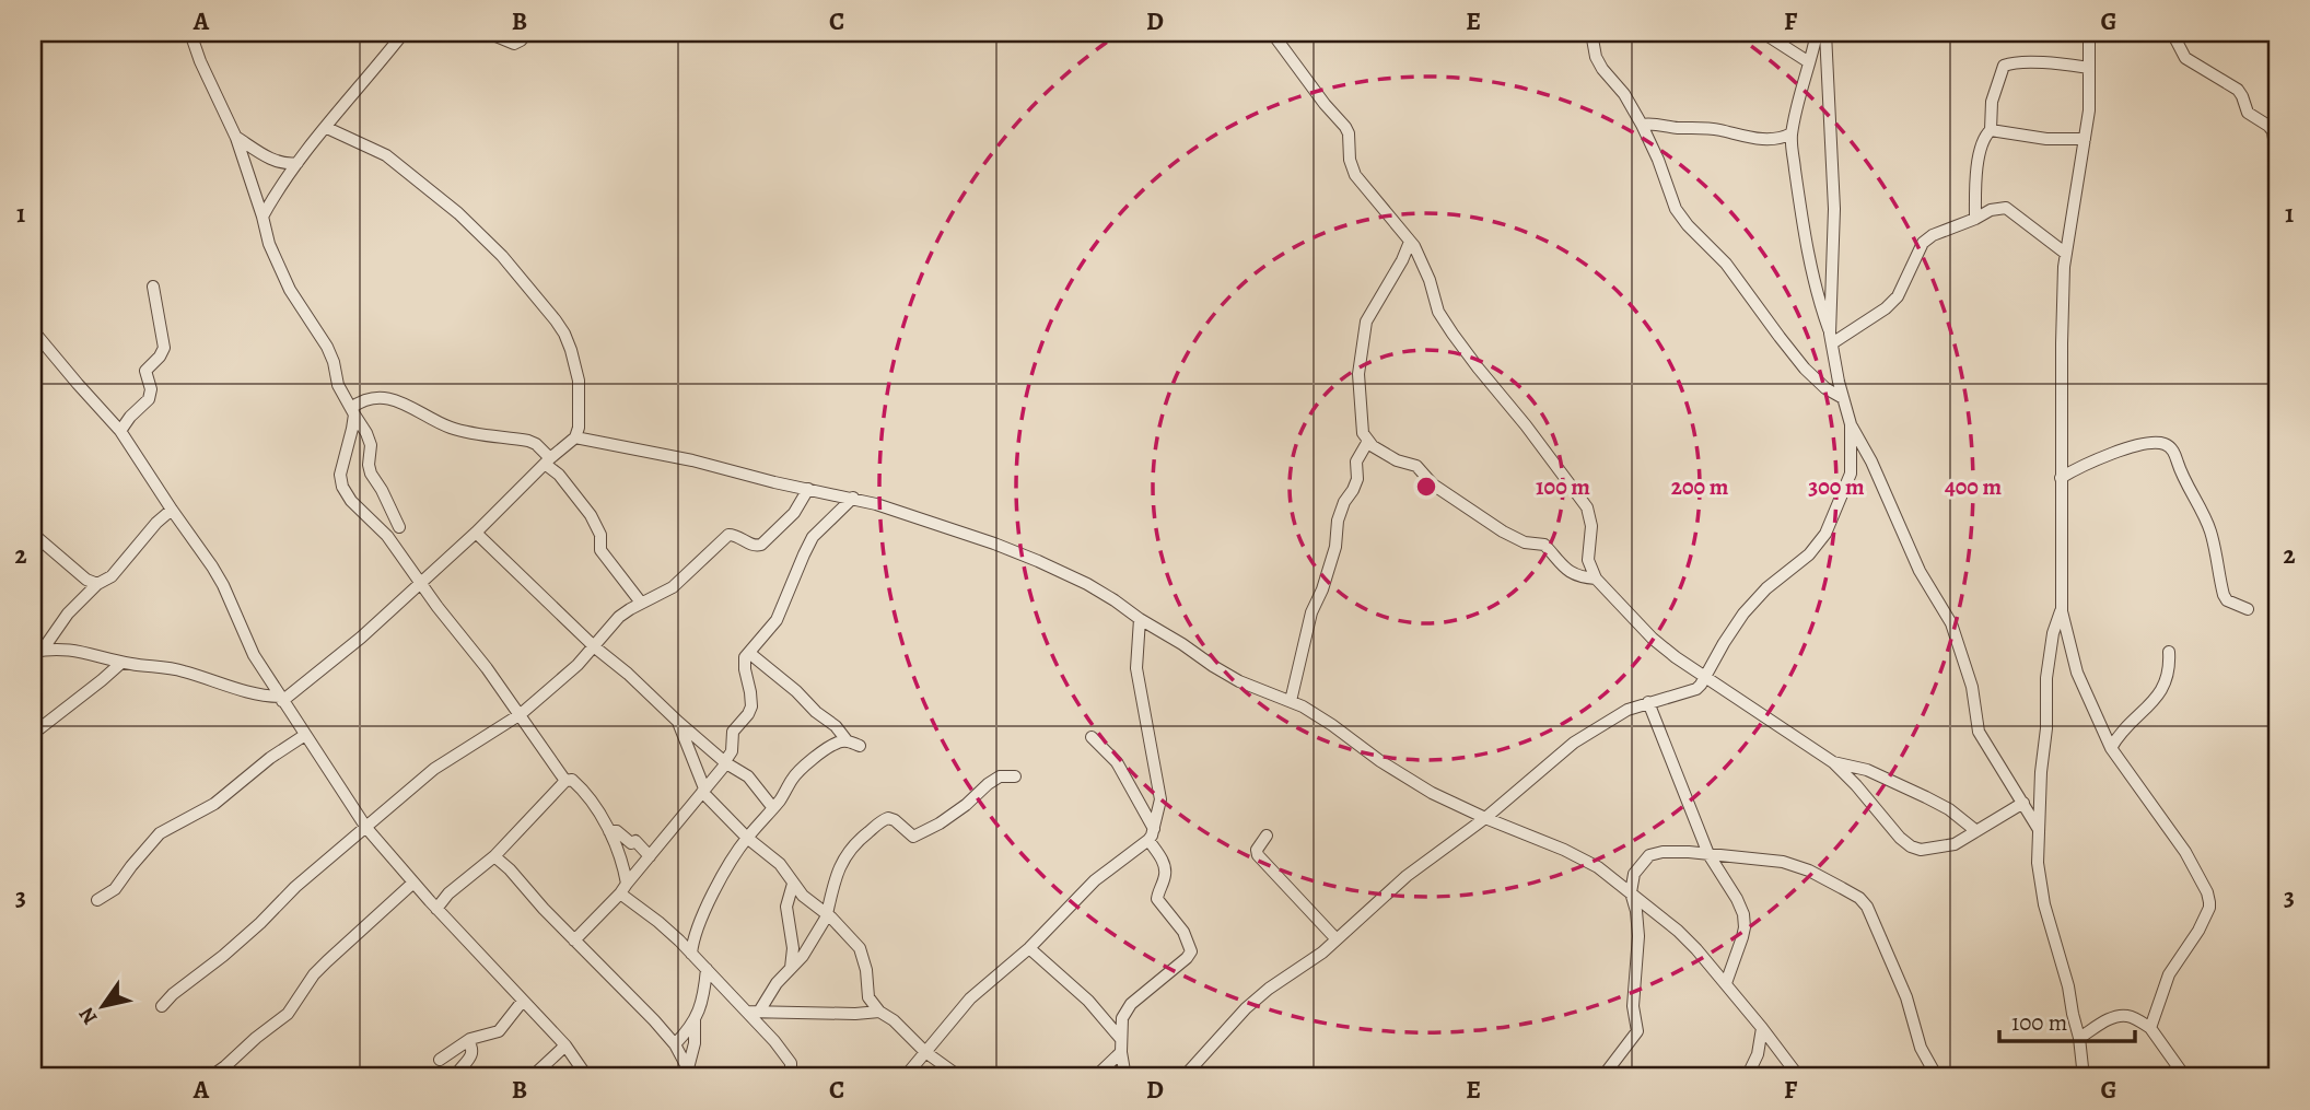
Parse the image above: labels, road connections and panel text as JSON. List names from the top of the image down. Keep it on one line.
{"scale_bar":"100 m","north":"bottom left","grid":{"columns":["A","B","C","D","E","F","G"],"rows":["1","2","3"]},"rings":["100 m","200 m","300 m","400 m"]}
